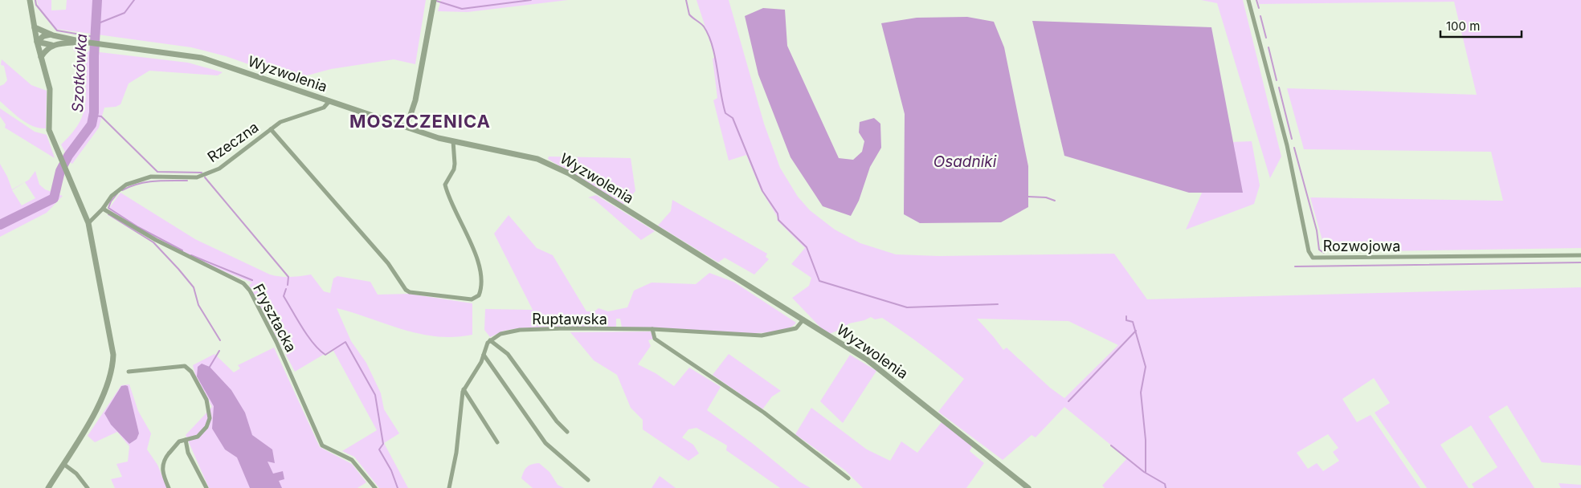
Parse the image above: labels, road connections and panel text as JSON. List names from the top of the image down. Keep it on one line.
{"streets":{"street":["Wyzwolenia","Rzeczna","Rozwojowa","Frysztacka","Ruptawska"]},"crossings":[["Wyzwolenia","Rzeczna"],["Wyzwolenia","Ruptawska"],["Rzeczna","Frysztacka"]],"districts":["MOSZCZENICA"],"water":["Szotkówka","Osadniki"],"scale_bar":"100 m"}
